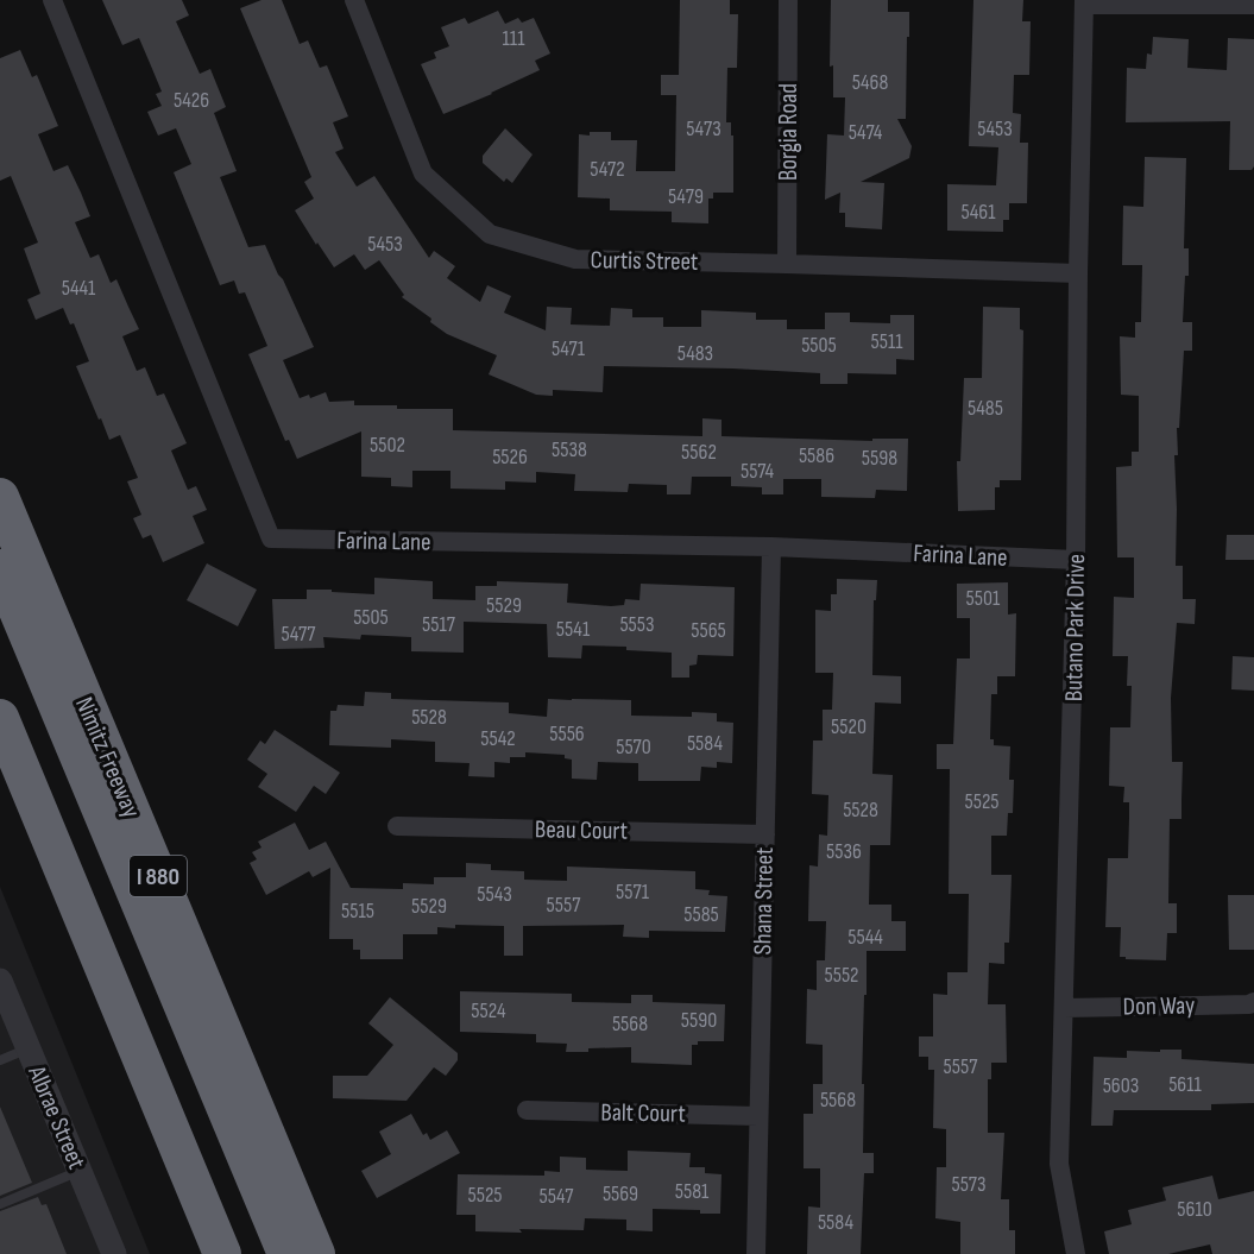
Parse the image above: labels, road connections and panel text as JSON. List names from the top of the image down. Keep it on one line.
{"streets":{"highway":["Nimitz Freeway","I 880"],"street":["Borgia Road","Curtis Street","Farina Lane","Butano Park Drive","Beau Court","Shana Street","Don Way","Balt Court","Albrae Street"]},"crossings":[["Borgia Road","Curtis Street"],["Curtis Street","Butano Park Drive"],["Farina Lane","Butano Park Drive"],["Farina Lane","Shana Street"],["Butano Park Drive","Don Way"],["Beau Court","Shana Street"],["Shana Street","Balt Court"]],"house_numbers":["111","5468","5426","5473","5453","5474","5472","5479","5461","5453","5441","5511","5505","5471","5483","5485","5502","5538","5562","5586","5526","5598","5574","5501","5529","5505","5517","5553","5541","5565","5477","5528","5520","5556","5542","5584","5570","5525","5528","5536","5571","5543","5557","5529","5515","5585","5544","5552","5524","5590","5568","5557","5611","5603","5568","5573","5581","5569","5525","5547","5610","5584"]}
